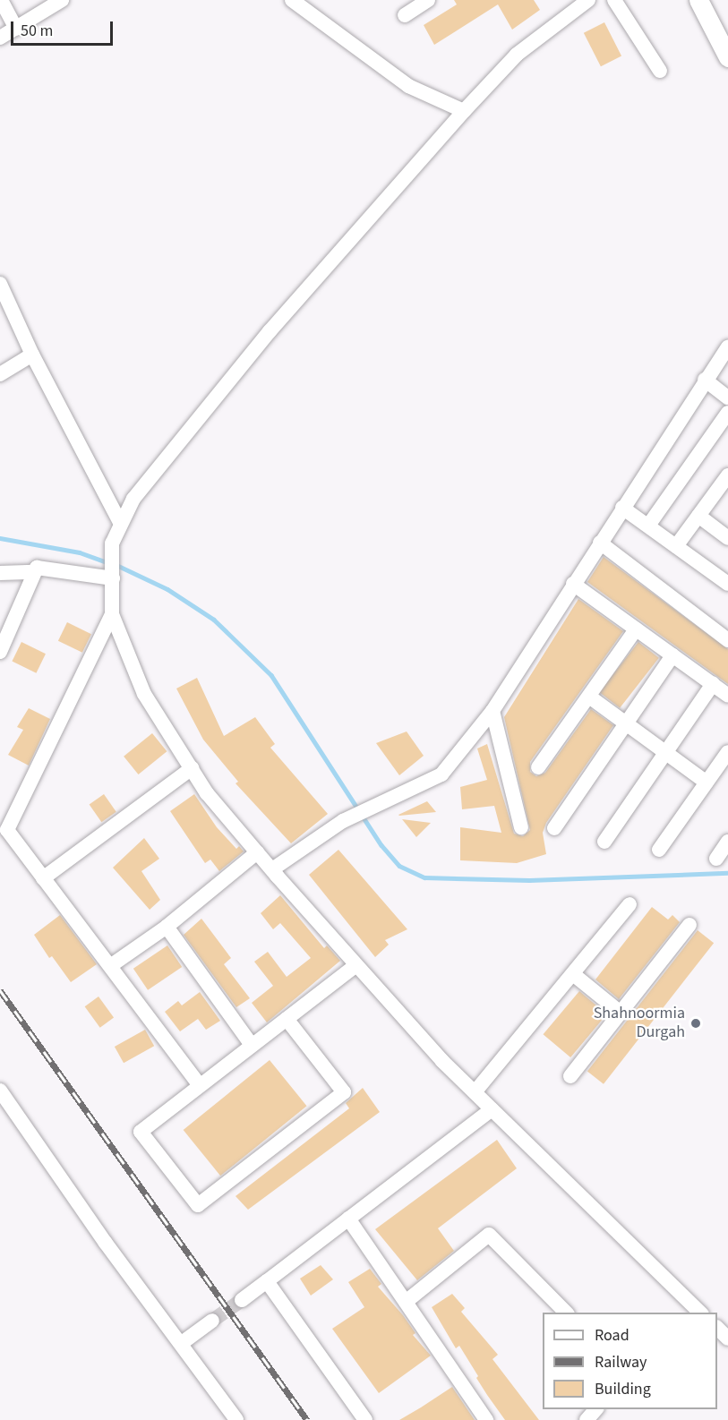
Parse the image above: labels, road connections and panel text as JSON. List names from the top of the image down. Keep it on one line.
{"places":["Shahnoormia Durgah"],"legend":["Road","Railway","Building"],"scale_bar":"50 m"}
